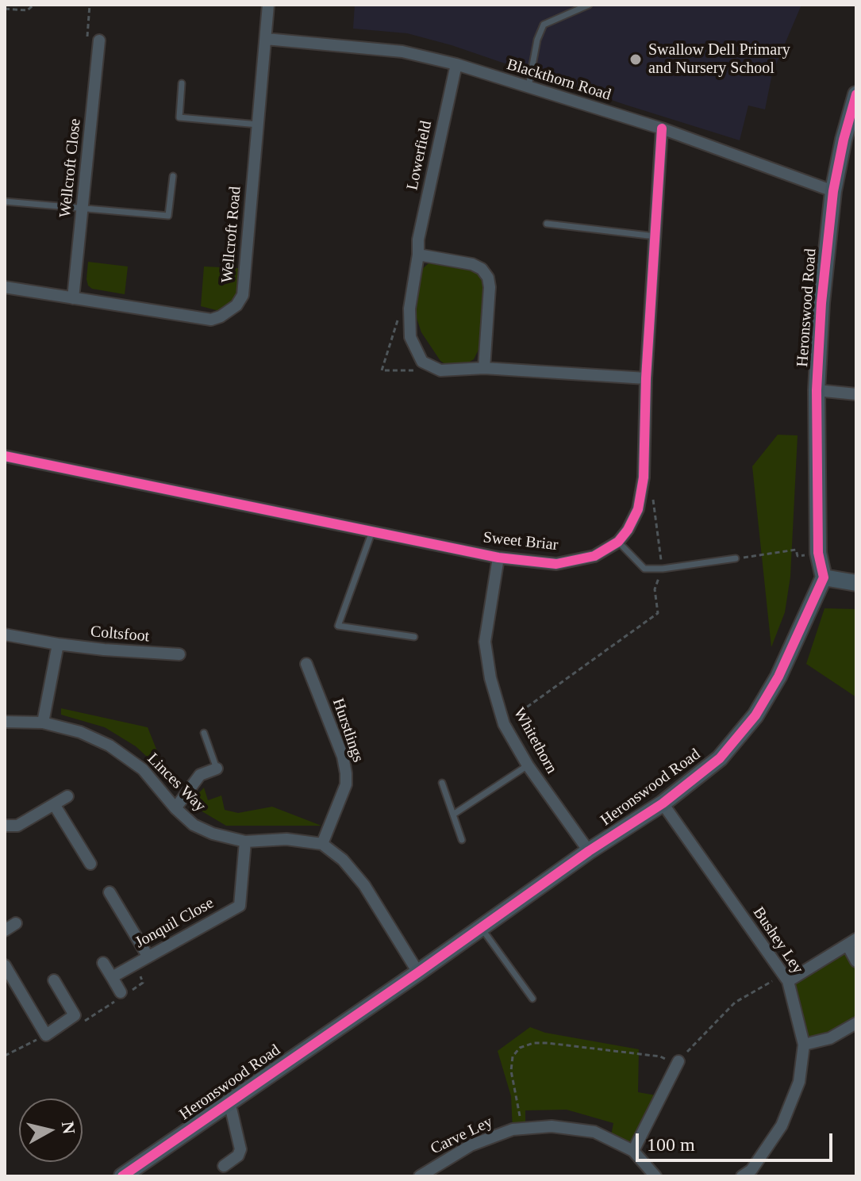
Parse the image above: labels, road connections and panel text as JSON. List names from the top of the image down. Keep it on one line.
{"streets":{"street":["Blackthorn Road","Lowerfield","Wellcroft Close","Wellcroft Road","Heronswood Road","Sweet Briar","Coltsfoot","Hurstlings","Whitethorn","Linces Way","Jonquil Close","Bushey Ley","Carve Ley"]},"crossings":[["Blackthorn Road","Lowerfield"],["Blackthorn Road","Wellcroft Road"],["Blackthorn Road","Heronswood Road"],["Blackthorn Road","Sweet Briar"],["Lowerfield","Sweet Briar"],["Wellcroft Close","Wellcroft Road"],["Heronswood Road","Whitethorn"],["Heronswood Road","Bushey Ley"],["Sweet Briar","Whitethorn"],["Hurstlings","Linces Way"],["Linces Way","Jonquil Close"]],"places":["Swallow Dell Primary and Nursery School"],"scale_bar":"100 m","north":"right"}
